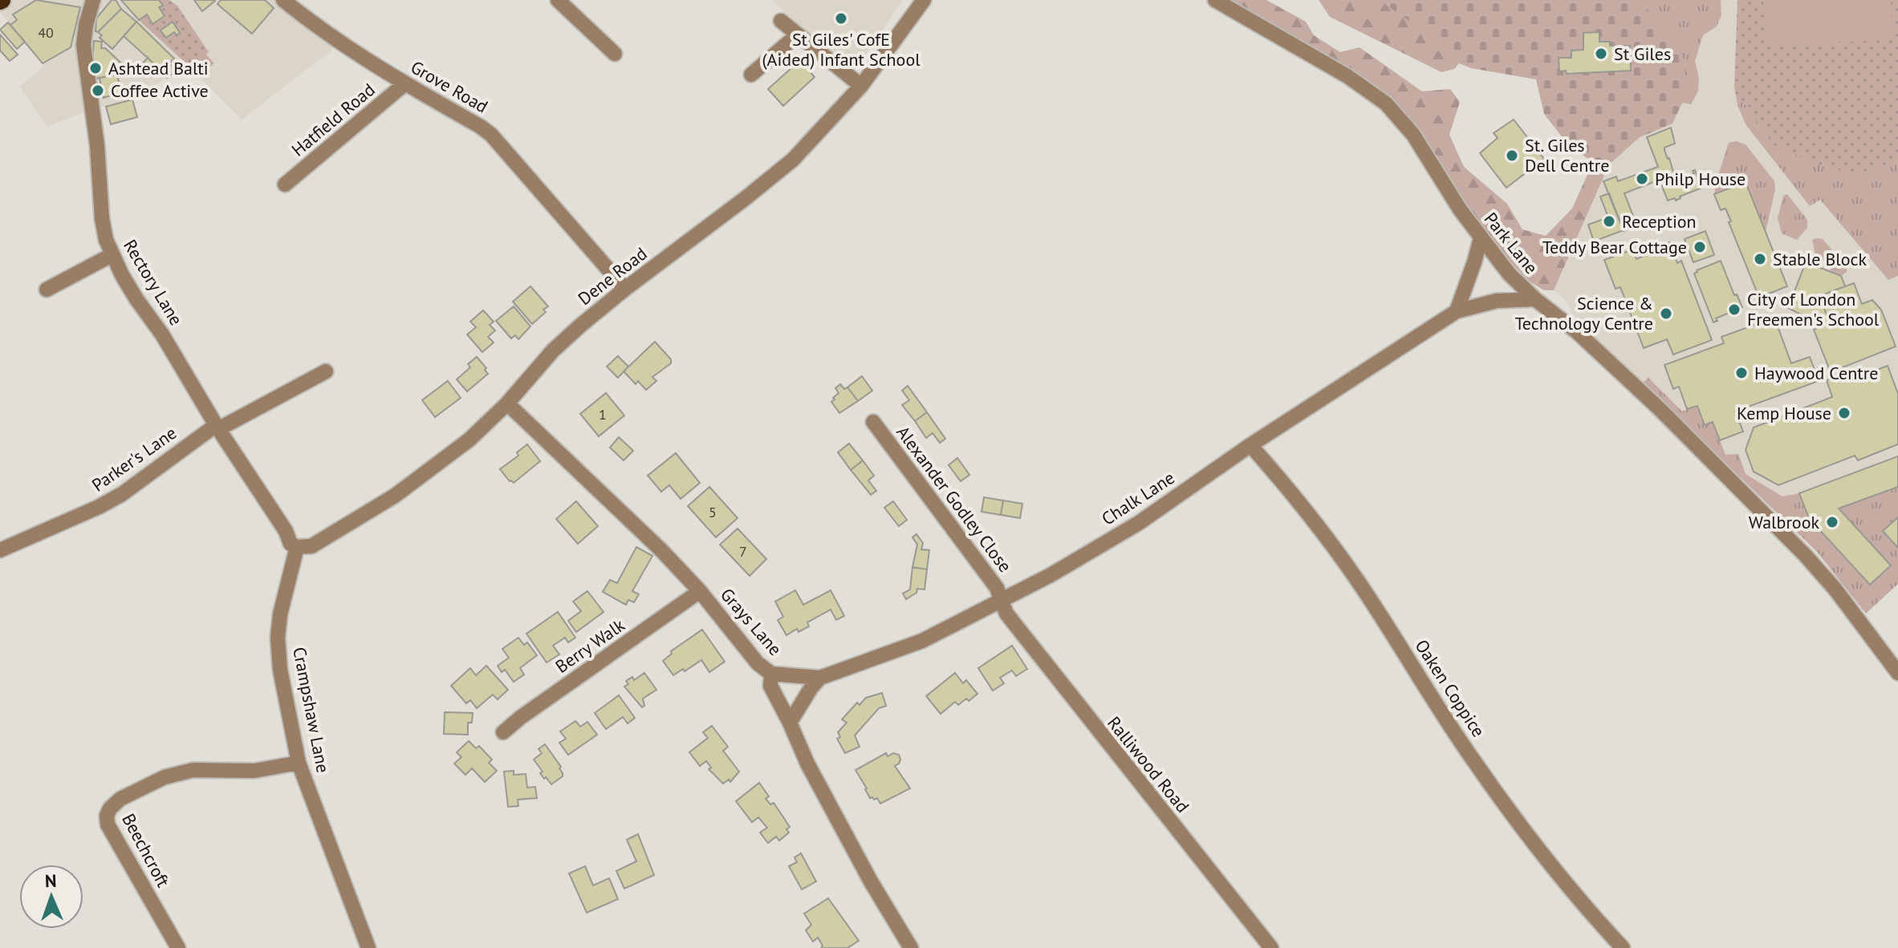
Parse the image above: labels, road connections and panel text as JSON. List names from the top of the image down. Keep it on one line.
{"streets":{"street":["Grove Road","Hatfield Road","Park Lane","Dene Road","Rectory Lane","Parker's Lane","Chalk Lane","Alexander Godley Close","Grays Lane","Berry Walk","Oaken Coppice","Crampshaw Lane","Ralliwood Road","Beechcroft"]},"crossings":[["Grove Road","Hatfield Road"],["Grove Road","Dene Road"],["Park Lane","Chalk Lane"],["Dene Road","Rectory Lane"],["Dene Road","Grays Lane"],["Dene Road","Crampshaw Lane"],["Rectory Lane","Parker's Lane"],["Rectory Lane","Crampshaw Lane"],["Chalk Lane","Alexander Godley Close"],["Chalk Lane","Grays Lane"],["Chalk Lane","Oaken Coppice"],["Chalk Lane","Ralliwood Road"],["Alexander Godley Close","Ralliwood Road"],["Grays Lane","Berry Walk"],["Crampshaw Lane","Beechcroft"]],"places":["St Giles' CofE (Aided) Infant School","St Giles","Ashtead Balti","Coffee Active","St. Giles Dell Centre","Philp House","Reception","Teddy Bear Cottage","Stable Block","City of London Freemen's School","Science & Technology Centre","Haywood Centre","Kemp House","Walbrook"],"house_numbers":["40","1","5","7"],"north":"top"}
